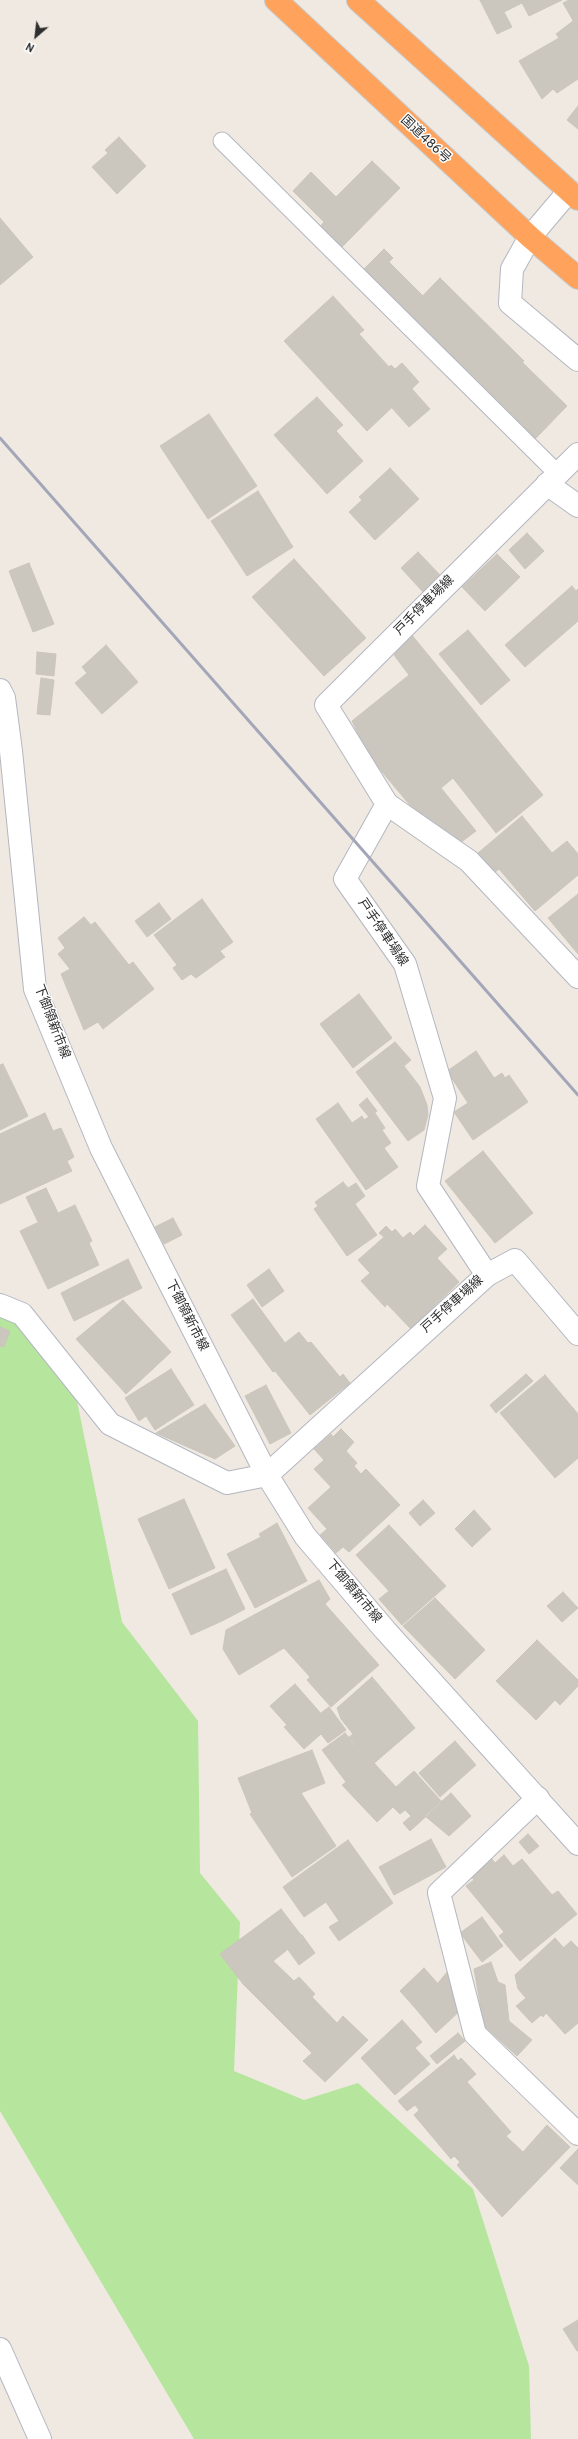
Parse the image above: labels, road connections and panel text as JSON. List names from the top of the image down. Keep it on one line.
{"streets":{"highway":["国道486号"],"main road":["戸手停車場線","下御領新市線"]},"crossings":[["戸手停車場線","下御領新市線"]],"north":"bottom left"}
